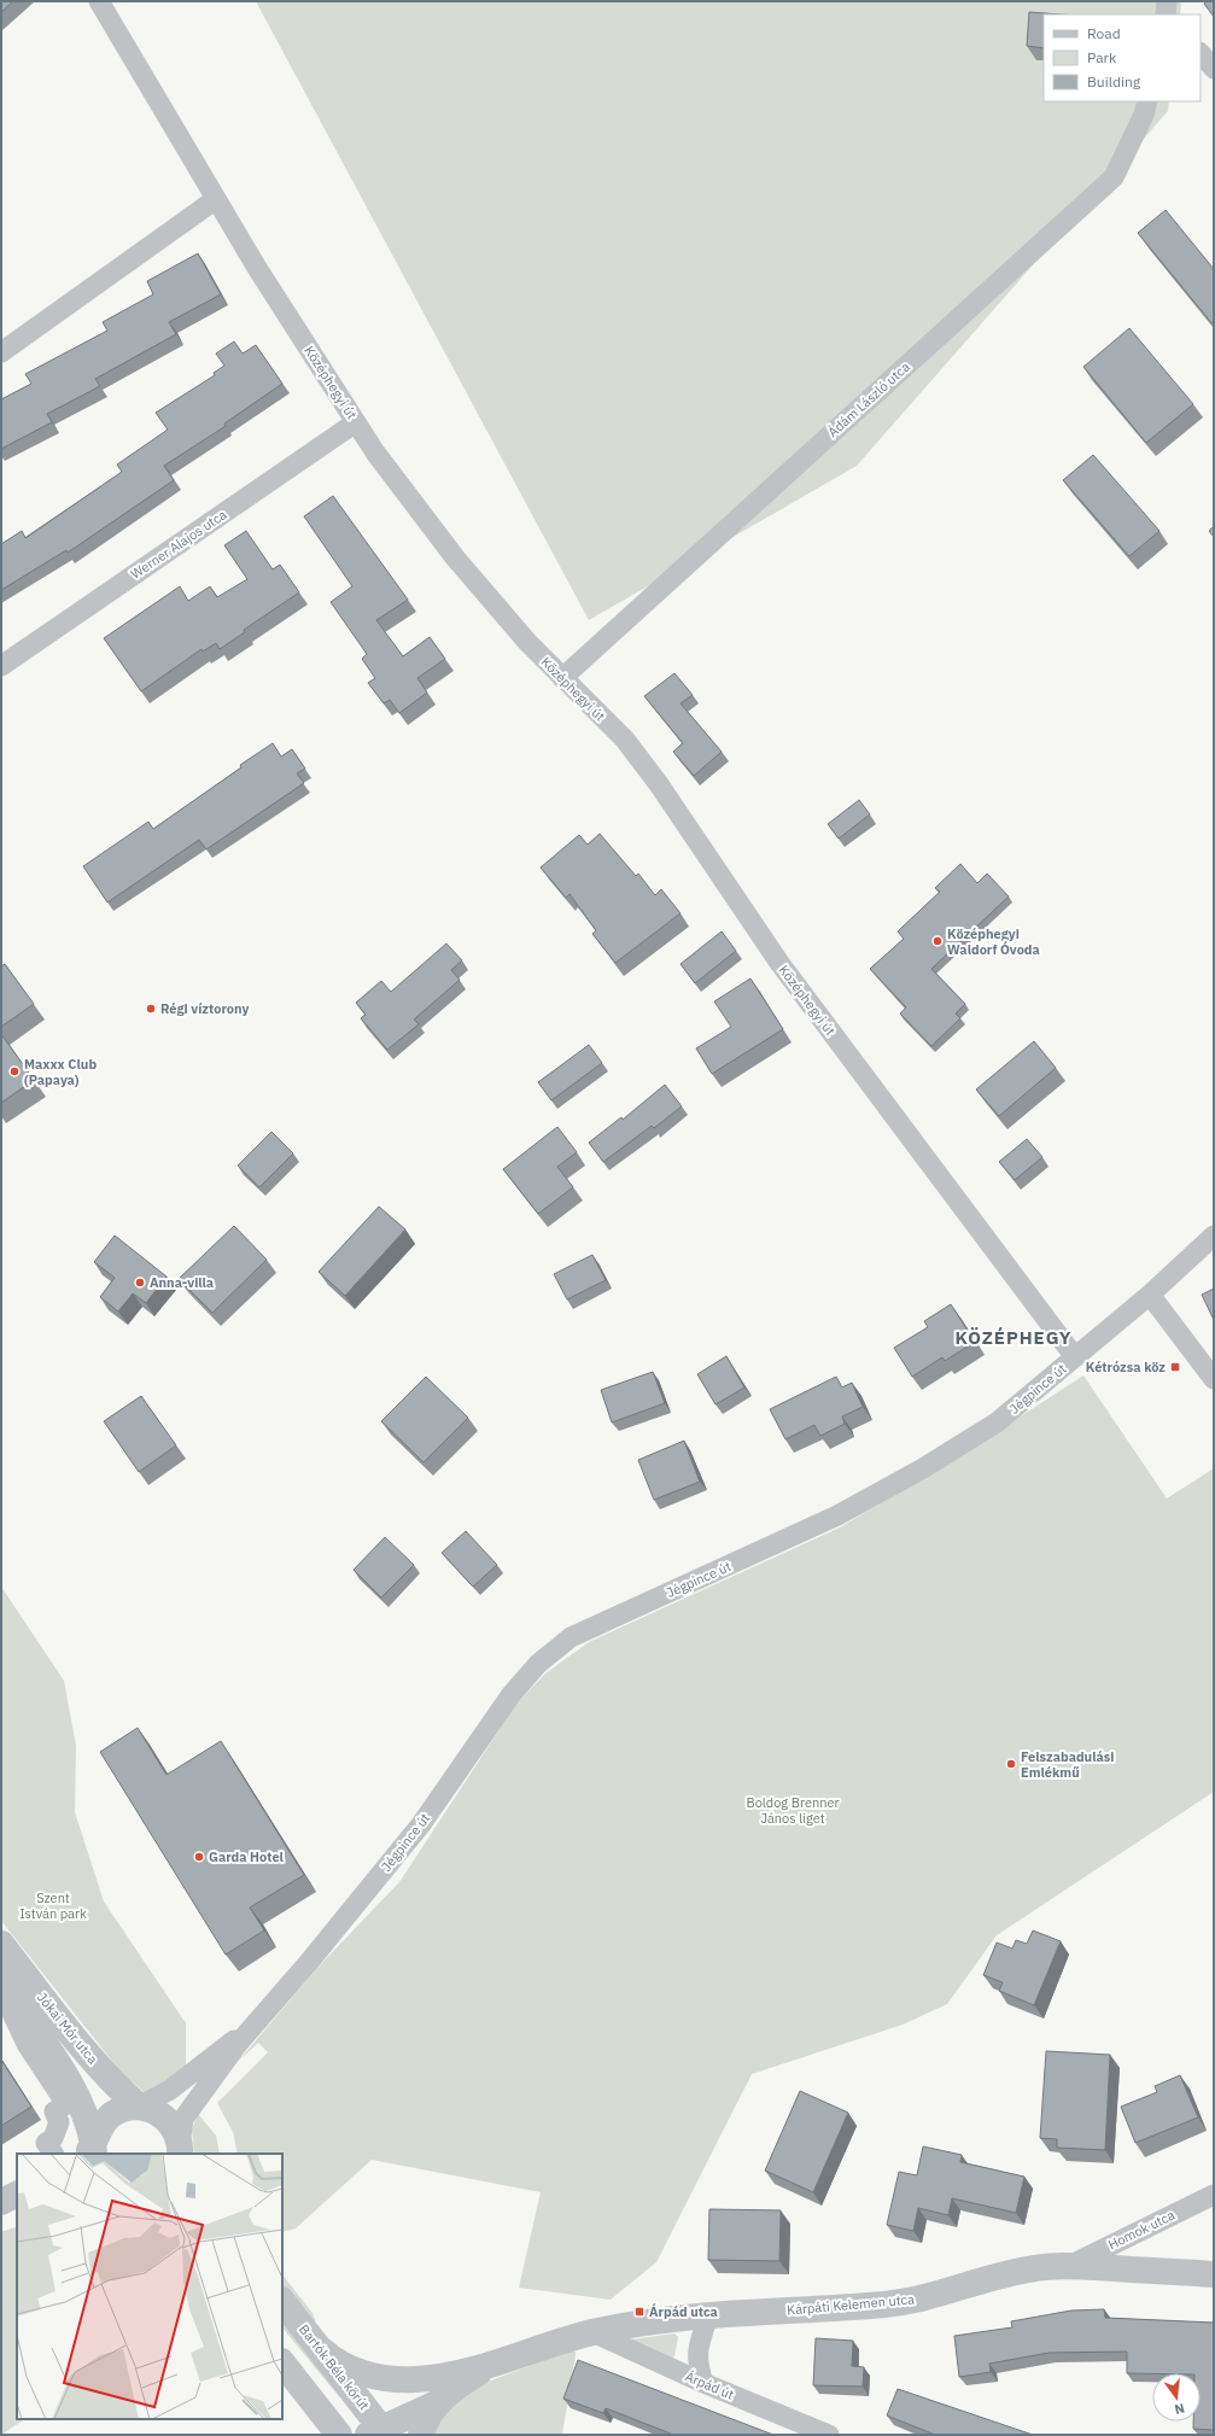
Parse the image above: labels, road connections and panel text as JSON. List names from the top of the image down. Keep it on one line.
{"streets":{"street":["Középhegyi út","Ádám László utca","Werner Alajos utca","Jégpince út","Jókai Mór utca","Homok utca","Kárpáti Kelemen utca","Bartók Béla körút","Árpád út"]},"crossings":[["Középhegyi út","Ádám László utca"],["Középhegyi út","Werner Alajos utca"],["Középhegyi út","Jégpince út"],["Jégpince út","Jókai Mór utca"],["Homok utca","Kárpáti Kelemen utca"],["Kárpáti Kelemen utca","Bartók Béla körút"],["Kárpáti Kelemen utca","Árpád út"]],"districts":["KÖZÉPHEGY"],"parks":["Boldog Brenner János liget","Szent István park"],"places":{"other":["Középhegyi Waldorf Óvoda","Régi víztorony","Maxxx Club (Papaya)","Anna-villa","Felszabadulási Emlékmű","Garda Hotel"],"transit":["Kétrózsa köz","Árpád utca"]},"legend":["Road","Park","Building"],"north":"bottom"}
